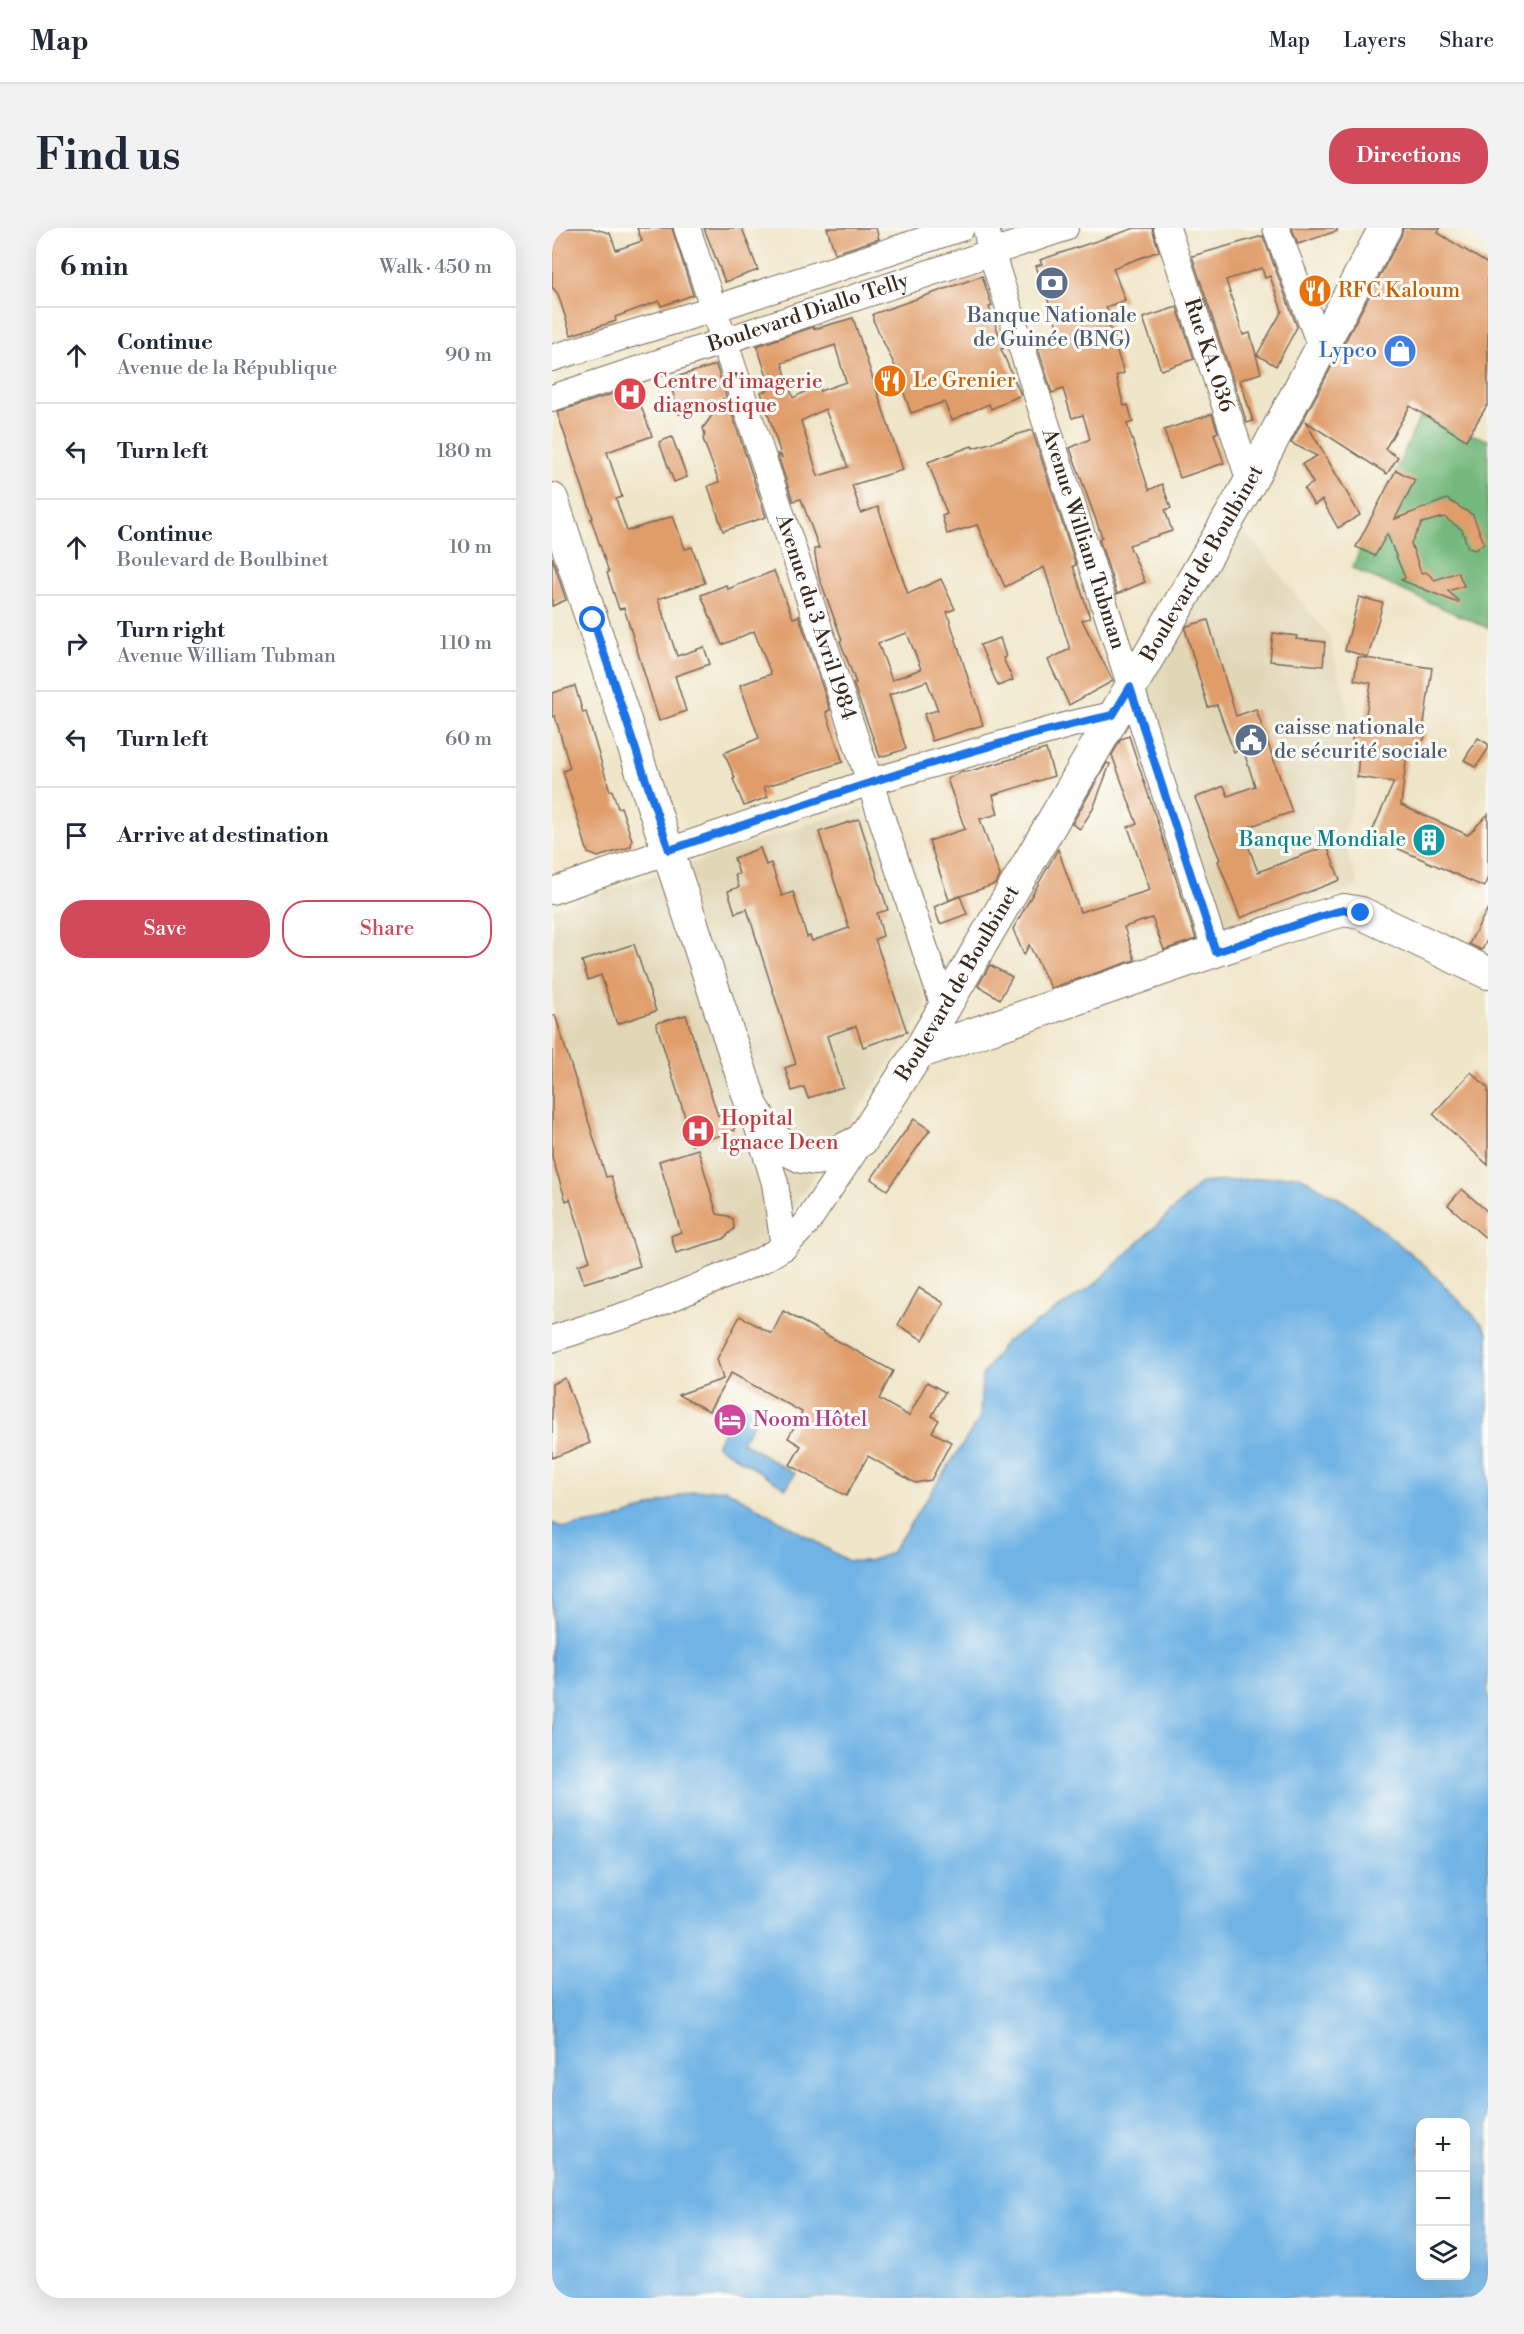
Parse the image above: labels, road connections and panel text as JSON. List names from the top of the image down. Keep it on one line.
{"streets":{"main road":["Boulevard de Boulbinet"],"street":["Boulevard Diallo Telly","Rue KA. 036","Avenue William Tubman","Avenue du 3 Avril 1984"]},"crossings":[["Boulevard Diallo Telly","Avenue William Tubman"],["Boulevard Diallo Telly","Avenue du 3 Avril 1984"],["Rue KA. 036","Boulevard de Boulbinet"],["Avenue William Tubman","Boulevard de Boulbinet"],["Boulevard de Boulbinet","Avenue du 3 Avril 1984"]],"places":{"bank":["Banque Nationale de Guinée (BNG)"],"restaurant":["RFC Kaloum","Le Grenier"],"shop":["Lypco"],"hospital":["Centre d'imagerie diagnostique","Hopital Ignace Deen"],"public building":["caisse nationale de sécurité sociale"],"building":["Banque Mondiale"],"hotel":["Noom Hôtel"]},"page":{"header":"Map","nav":["Map","Layers","Share"],"buttons":["Directions",["Save","Share"]],"title":"Find us","heading":["6 min","Walk · 450 m"],"list":[["Continue","Avenue de la République","90 m"],["Turn left","180 m"],["Continue","Boulevard de Boulbinet","10 m"],["Turn right","Avenue William Tubman","110 m"],["Turn left","60 m"],"Arrive at destination"],"map_buttons":["+","−"]}}
